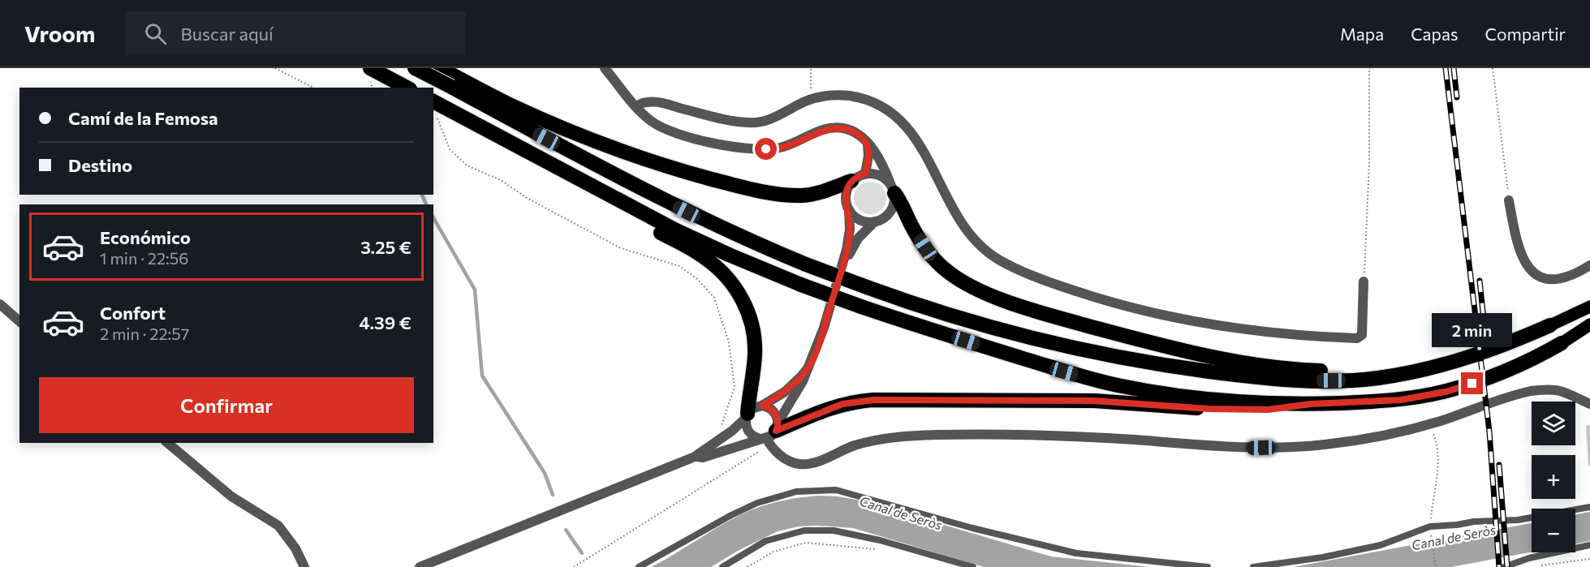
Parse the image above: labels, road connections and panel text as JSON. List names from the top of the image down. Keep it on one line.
{"water":["Canal de Seròs"],"page":{"header":"Vroom","search":"Buscar aquí","nav":["Mapa","Capas","Compartir"],"banner":["Camí de la Femosa","Destino"],"list":[{"name":"Económico","note":"1 min · 22:56","value":"3.25 €"},{"name":"Confort","note":"2 min · 22:57","value":"4.39 €"}],"bubble":"2 min","buttons":"Confirmar","map_buttons":["+","−"]}}
